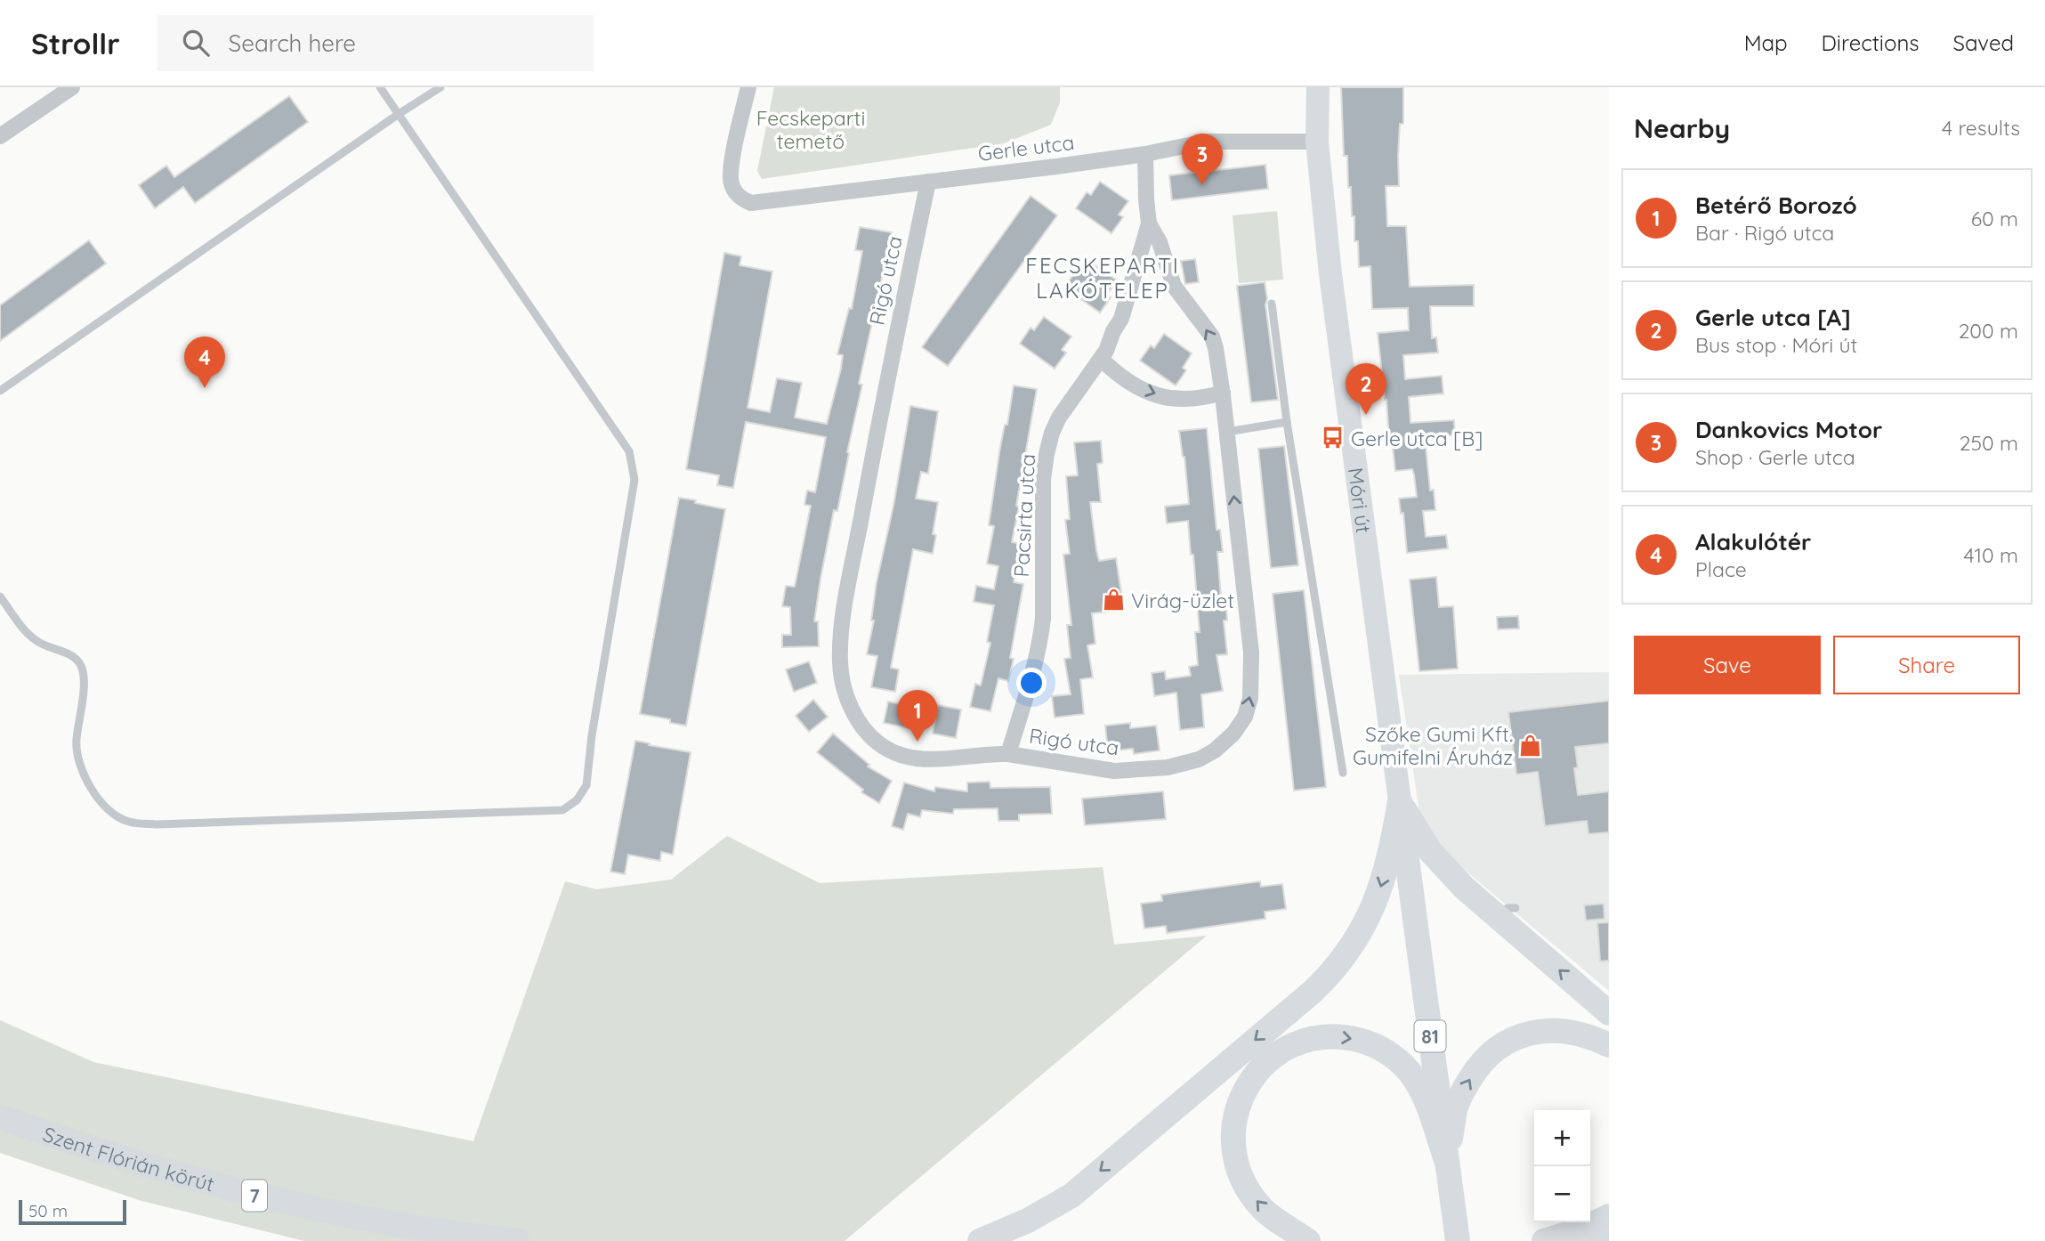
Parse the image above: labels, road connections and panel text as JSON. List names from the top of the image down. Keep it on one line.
{"streets":{"main road":["Móri út","81","Szent Flórián körút","7"],"street":["Gerle utca","Rigó utca","Pacsirta utca"]},"crossings":[["Gerle utca","Rigó utca"],["Gerle utca","Móri út"],["Rigó utca","Pacsirta utca"],["Móri út","81"]],"districts":["FECSKEPARTI LAKÓTELEP"],"parks":["Fecskeparti temető"],"places":{"bus stop":["Gerle utca [B]"],"shop":["Virág-üzlet","Szőke Gumi Kft. Gumifelni Áruház"]},"scale_bar":"50 m","page":{"header":"Strollr","search":"Search here","nav":["Map","Directions","Saved"],"heading":["Nearby","4 results"],"pins":["3","4","2","1"],"list":[{"mark":"1","name":"Betérő Borozó","note":"Bar · Rigó utca","value":"60 m"},{"mark":"2","name":"Gerle utca [A]","note":"Bus stop · Móri út","value":"200 m"},{"mark":"3","name":"Dankovics Motor","note":"Shop · Gerle utca","value":"250 m"},{"mark":"4","name":"Alakulótér","note":"Place","value":"410 m"}],"buttons":["Save","Share"],"map_buttons":["+","−"],"scale":"50 m"}}
